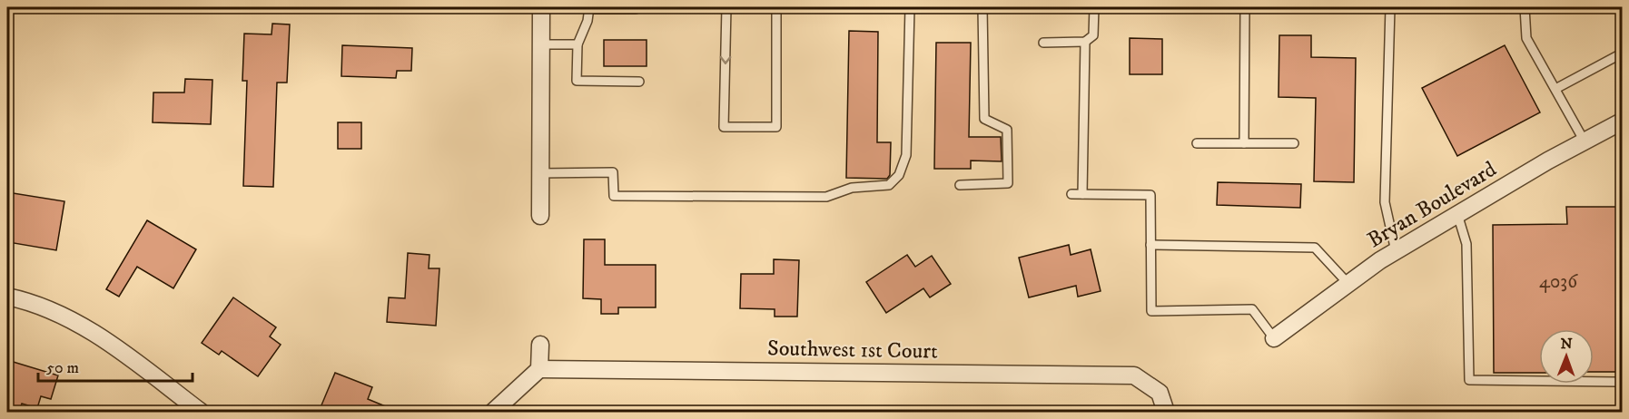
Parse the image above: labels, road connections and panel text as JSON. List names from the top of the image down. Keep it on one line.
{"streets":{"street":["Bryan Boulevard","Southwest 1st Court"]},"house_numbers":["4036"],"scale_bar":"50 m","north":"top"}
